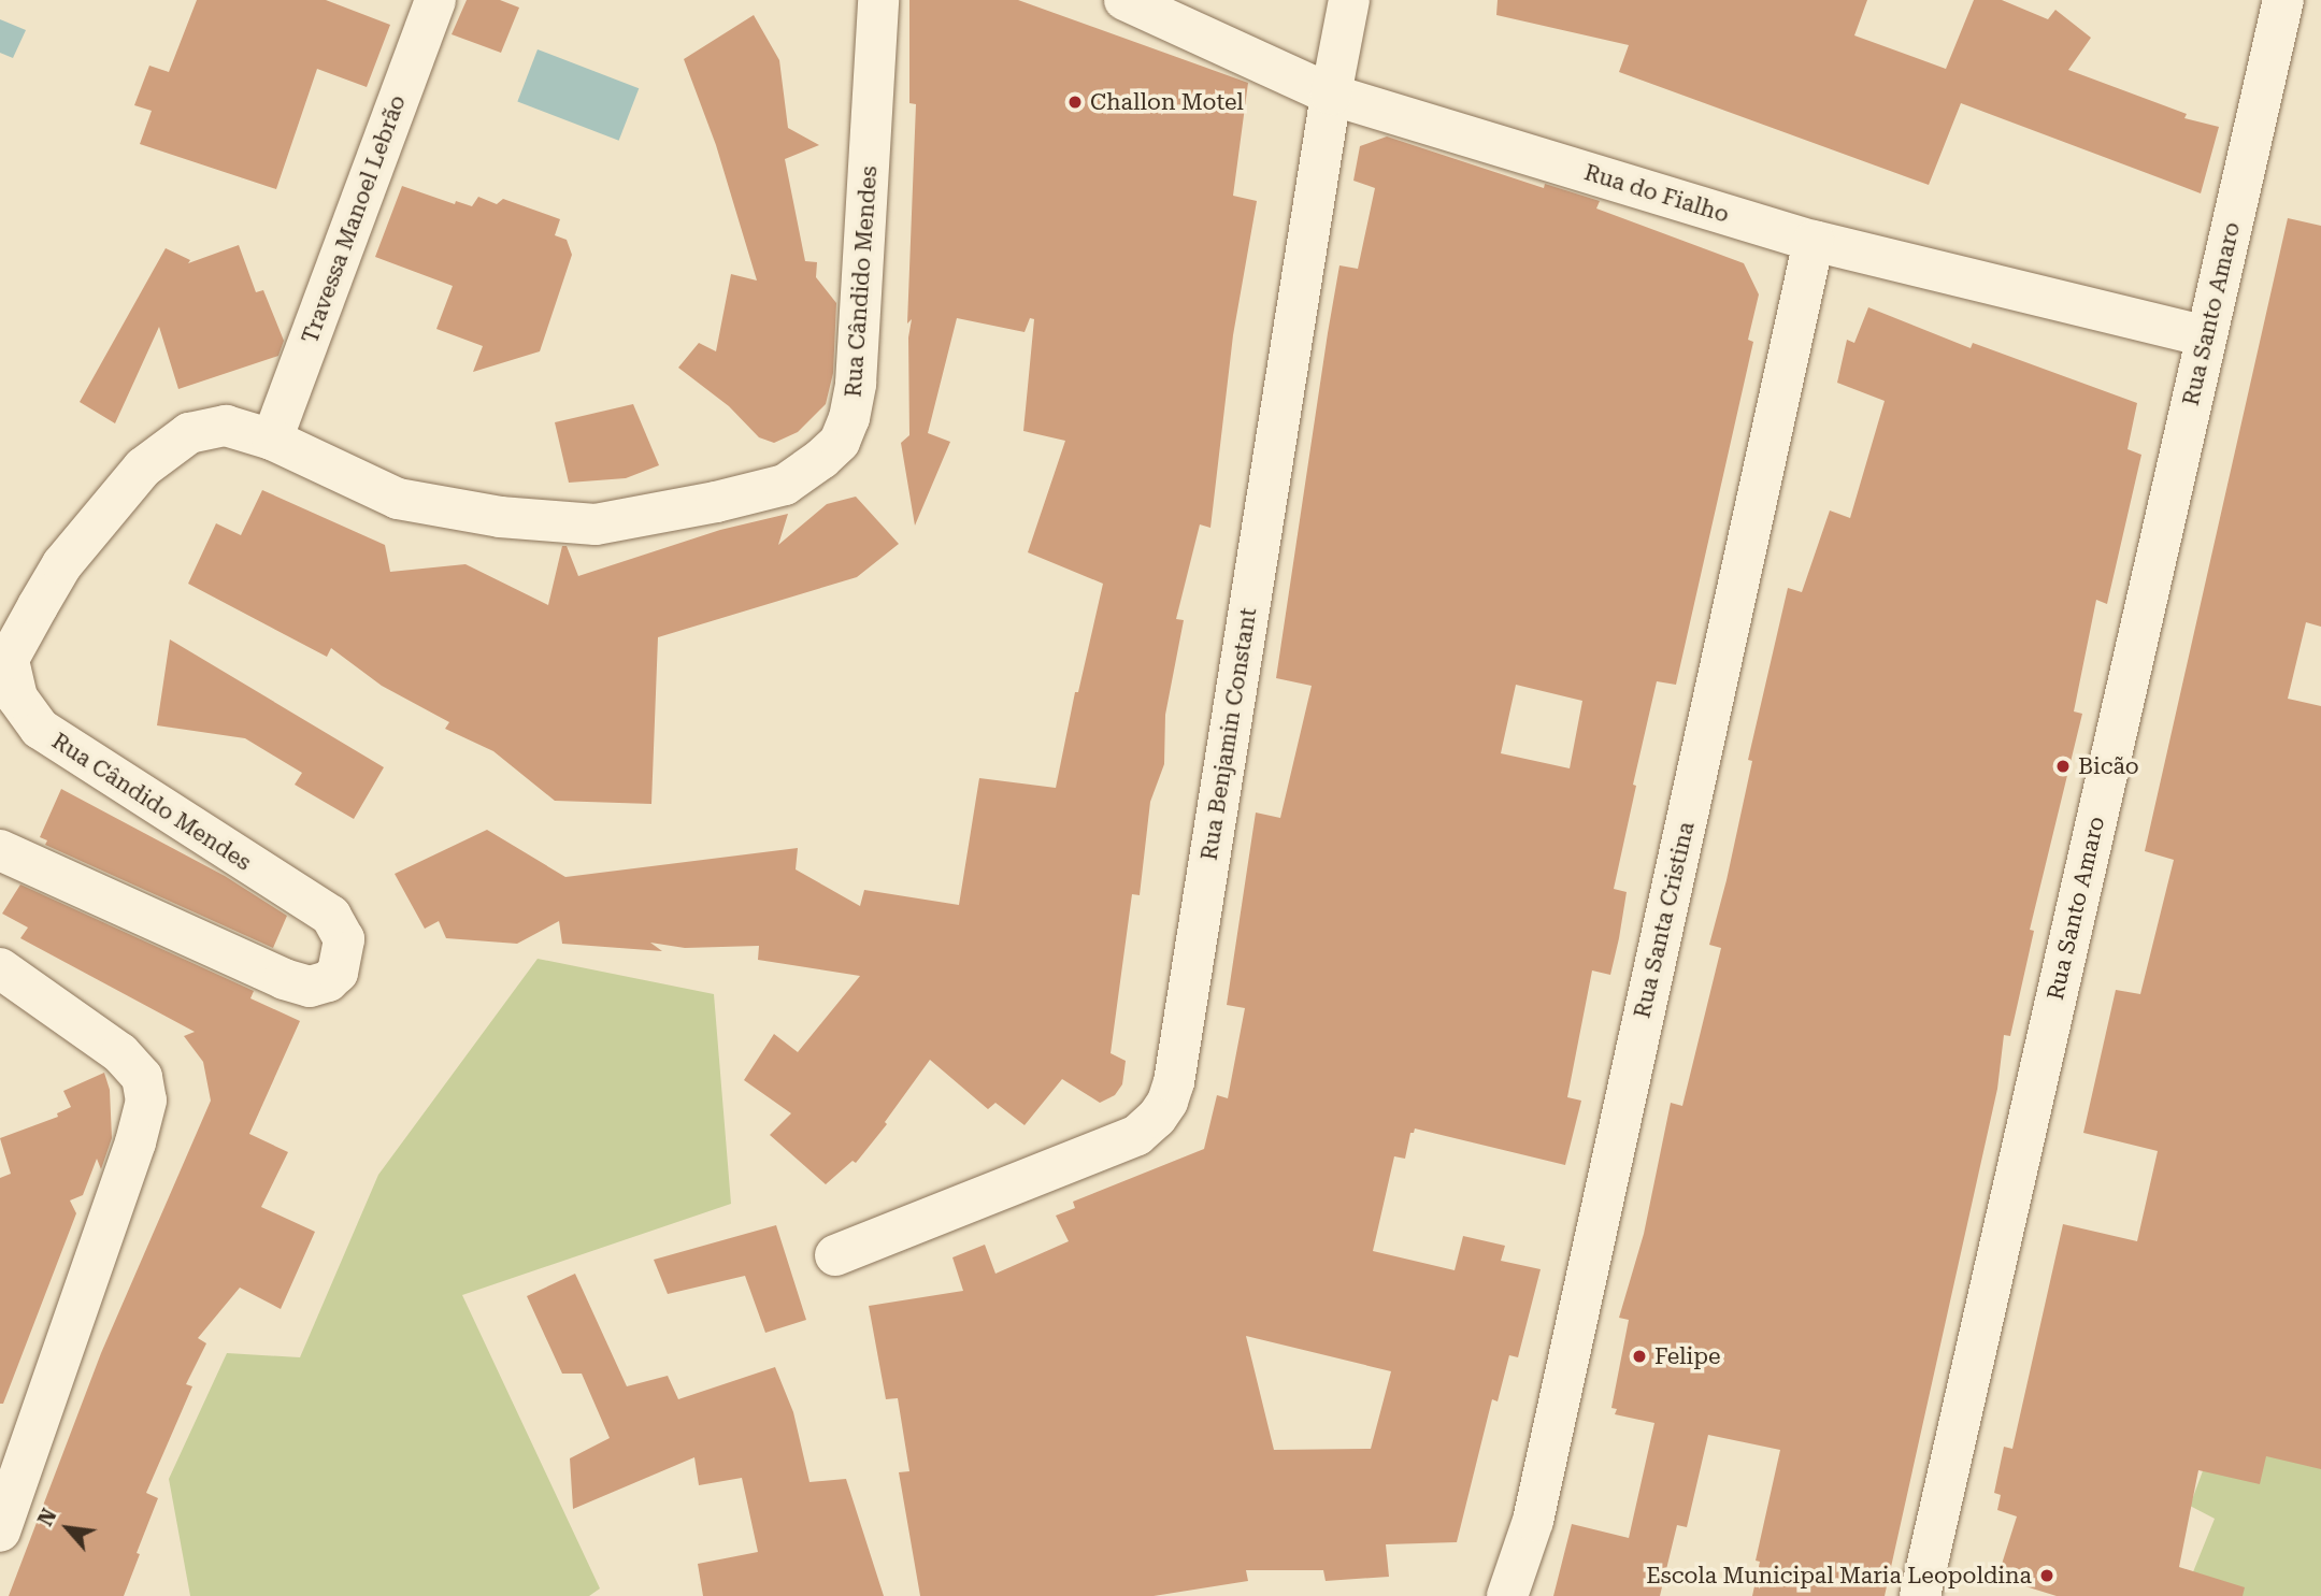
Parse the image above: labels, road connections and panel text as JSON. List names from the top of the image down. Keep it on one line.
{"streets":{"street":["Rua do Fialho","Travessa Manoel Lebrão","Rua Cândido Mendes","Rua Santo Amaro","Rua Benjamin Constant","Rua Santa Cristina"]},"crossings":[["Rua do Fialho","Rua Santo Amaro"],["Rua do Fialho","Rua Benjamin Constant"],["Rua do Fialho","Rua Santa Cristina"],["Travessa Manoel Lebrão","Rua Cândido Mendes"]],"places":["Challon Motel","Bicão","Felipe","Escola Municipal Maria Leopoldina"],"north":"top left"}
